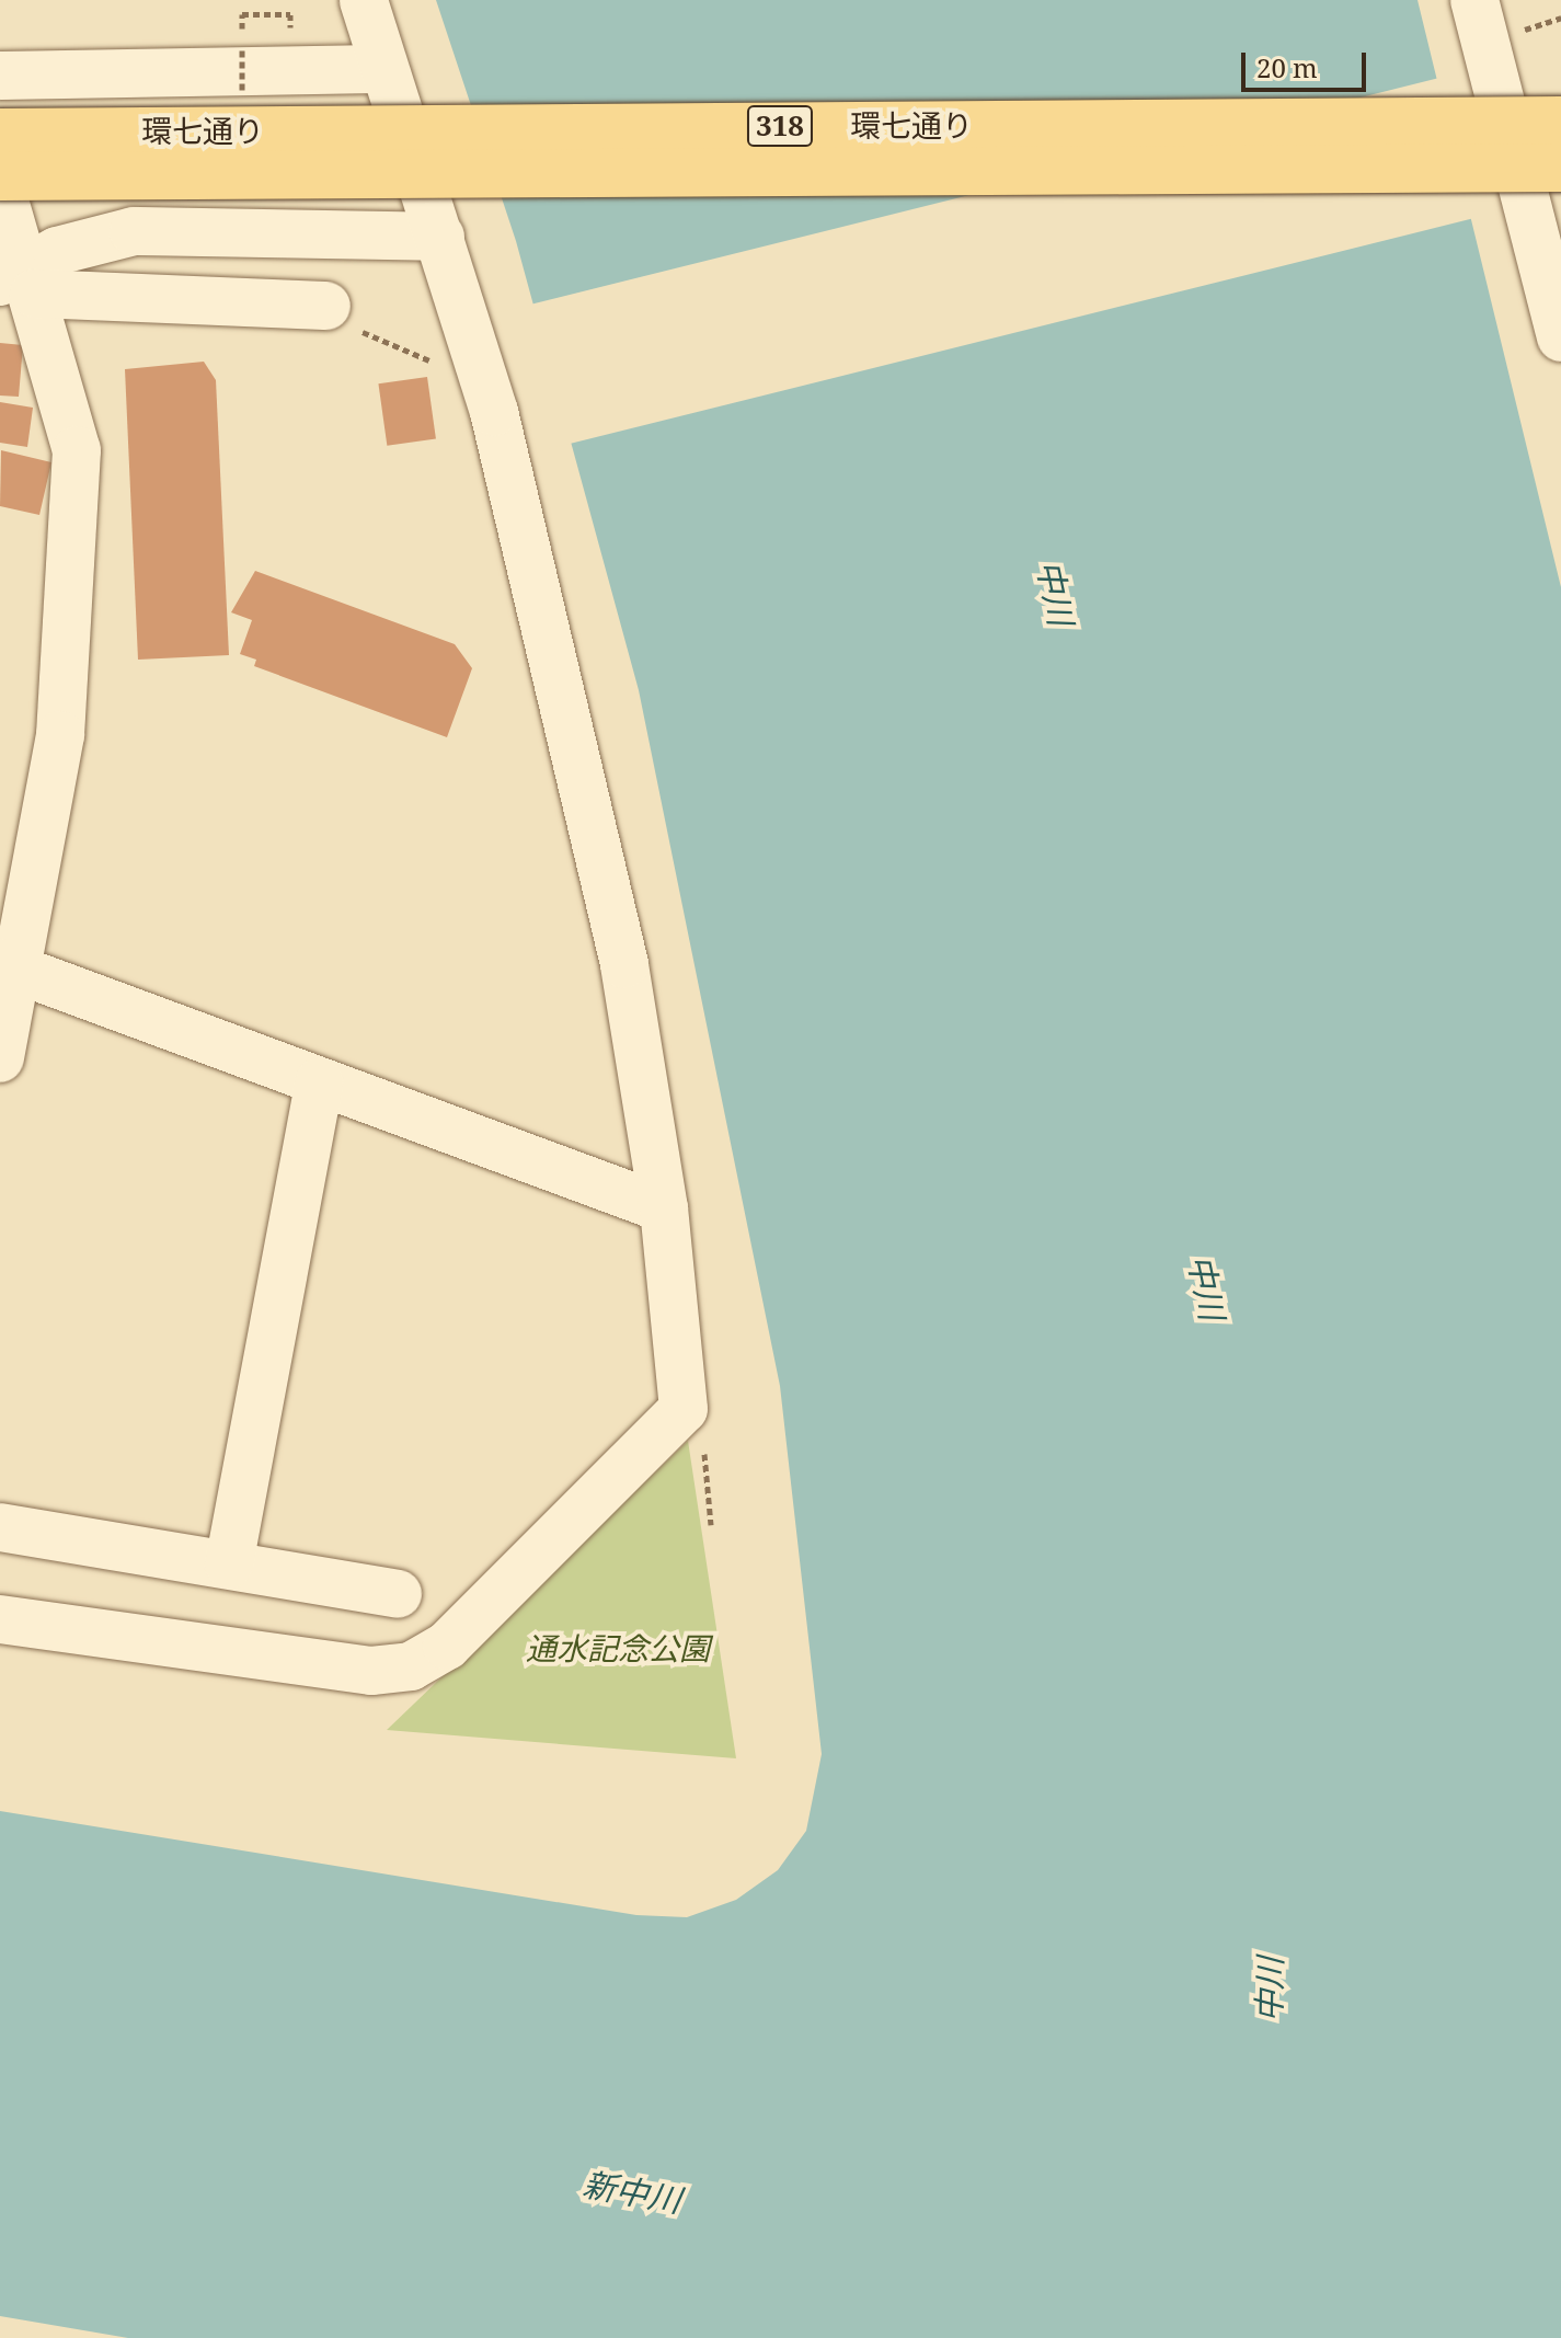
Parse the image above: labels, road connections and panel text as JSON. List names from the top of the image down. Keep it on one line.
{"streets":{"main road":["環七通り","318"]},"water":["中川","新中川"],"parks":["通水記念公園"],"scale_bar":"20 m"}
